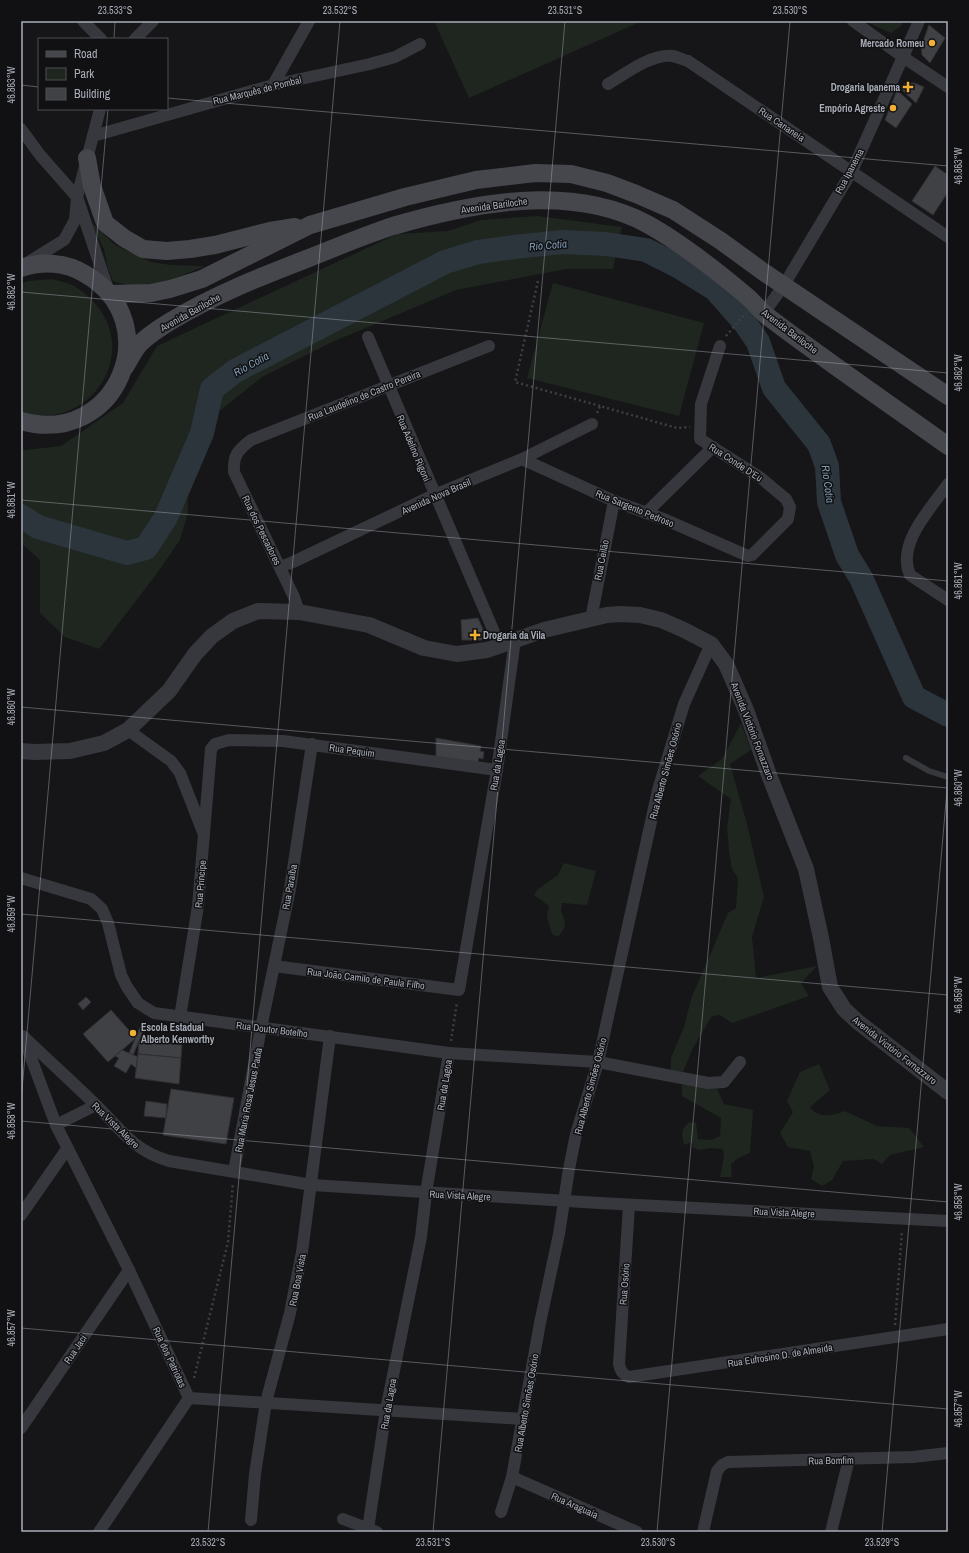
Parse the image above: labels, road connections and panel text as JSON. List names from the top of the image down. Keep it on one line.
{"streets":{"main road":["Avenida Bariloche"],"street":["Rua Marquês de Pombal","Rua Cananeia","Rua Ipanema","Rua Laudelino de Castro Pereira","Rua Adelino Rigoni","Rua Conde D'Eu","Avenida Nova Brasil","Rua Sargento Pedroso","Rua dos Pescadores","Rua Ceilão","Avenida Victório Fornazzaro","Rua Pequim","Rua da Lagoa","Rua Alberto Simões Osório","Rua Principe","Rua Paraíba","Rua João Camilo de Paula Filho","Rua Doutor Botelho","Rua Maria Rosa Jesus Paula","Rua Vista Alegre","Rua Boa Vista","Rua Osório","Rua Jaci","Rua Eufrosino D. de Almeida","Rua dos Patriotas","Rua Bomfim","Rua Araguaia"]},"crossings":[["Rua Cananeia","Rua Ipanema"],["Rua Ipanema","Avenida Bariloche"],["Rua Laudelino de Castro Pereira","Rua Adelino Rigoni"],["Rua Laudelino de Castro Pereira","Rua dos Pescadores"],["Rua Adelino Rigoni","Avenida Nova Brasil"],["Rua Adelino Rigoni","Avenida Victório Fornazzaro"],["Rua Conde D'Eu","Rua Sargento Pedroso"],["Avenida Nova Brasil","Rua Sargento Pedroso"],["Avenida Nova Brasil","Rua dos Pescadores"],["Rua Sargento Pedroso","Rua Ceilão"],["Rua dos Pescadores","Avenida Victório Fornazzaro"],["Rua Ceilão","Avenida Victório Fornazzaro"],["Avenida Victório Fornazzaro","Rua da Lagoa"],["Avenida Victório Fornazzaro","Rua Alberto Simões Osório"],["Rua Pequim","Rua da Lagoa"],["Rua Pequim","Rua Principe"],["Rua Pequim","Rua Paraíba"],["Rua da Lagoa","Rua João Camilo de Paula Filho"],["Rua da Lagoa","Rua Doutor Botelho"],["Rua da Lagoa","Rua Vista Alegre"],["Rua da Lagoa","Rua dos Patriotas"],["Rua Alberto Simões Osório","Rua Doutor Botelho"],["Rua Alberto Simões Osório","Rua Vista Alegre"],["Rua Alberto Simões Osório","Rua dos Patriotas"],["Rua Alberto Simões Osório","Rua Araguaia"],["Rua Principe","Rua Doutor Botelho"],["Rua Paraíba","Rua João Camilo de Paula Filho"],["Rua Paraíba","Rua Doutor Botelho"],["Rua Paraíba","Rua Maria Rosa Jesus Paula"],["Rua Doutor Botelho","Rua Maria Rosa Jesus Paula"],["Rua Doutor Botelho","Rua Boa Vista"],["Rua Maria Rosa Jesus Paula","Rua Vista Alegre"],["Rua Vista Alegre","Rua Boa Vista"],["Rua Vista Alegre","Rua Osório"],["Rua Vista Alegre","Rua dos Patriotas"],["Rua Boa Vista","Rua dos Patriotas"],["Rua Osório","Rua Eufrosino D. de Almeida"],["Rua Jaci","Rua dos Patriotas"]],"water":["Rio Cotia"],"places":{"other":["Mercado Romeu","Empório Agreste","Escola Estadual Alberto Kenworthy"],"health":["Drogaria Ipanema","Drogaria da Vila"]},"legend":["Road","Park","Building"],"coordinates":["23.533°S","23.532°S","23.531°S","23.530°S","46.863°W","46.862°W","46.861°W","46.860°W","46.859°W","46.858°W","46.857°W","23.529°S"]}
